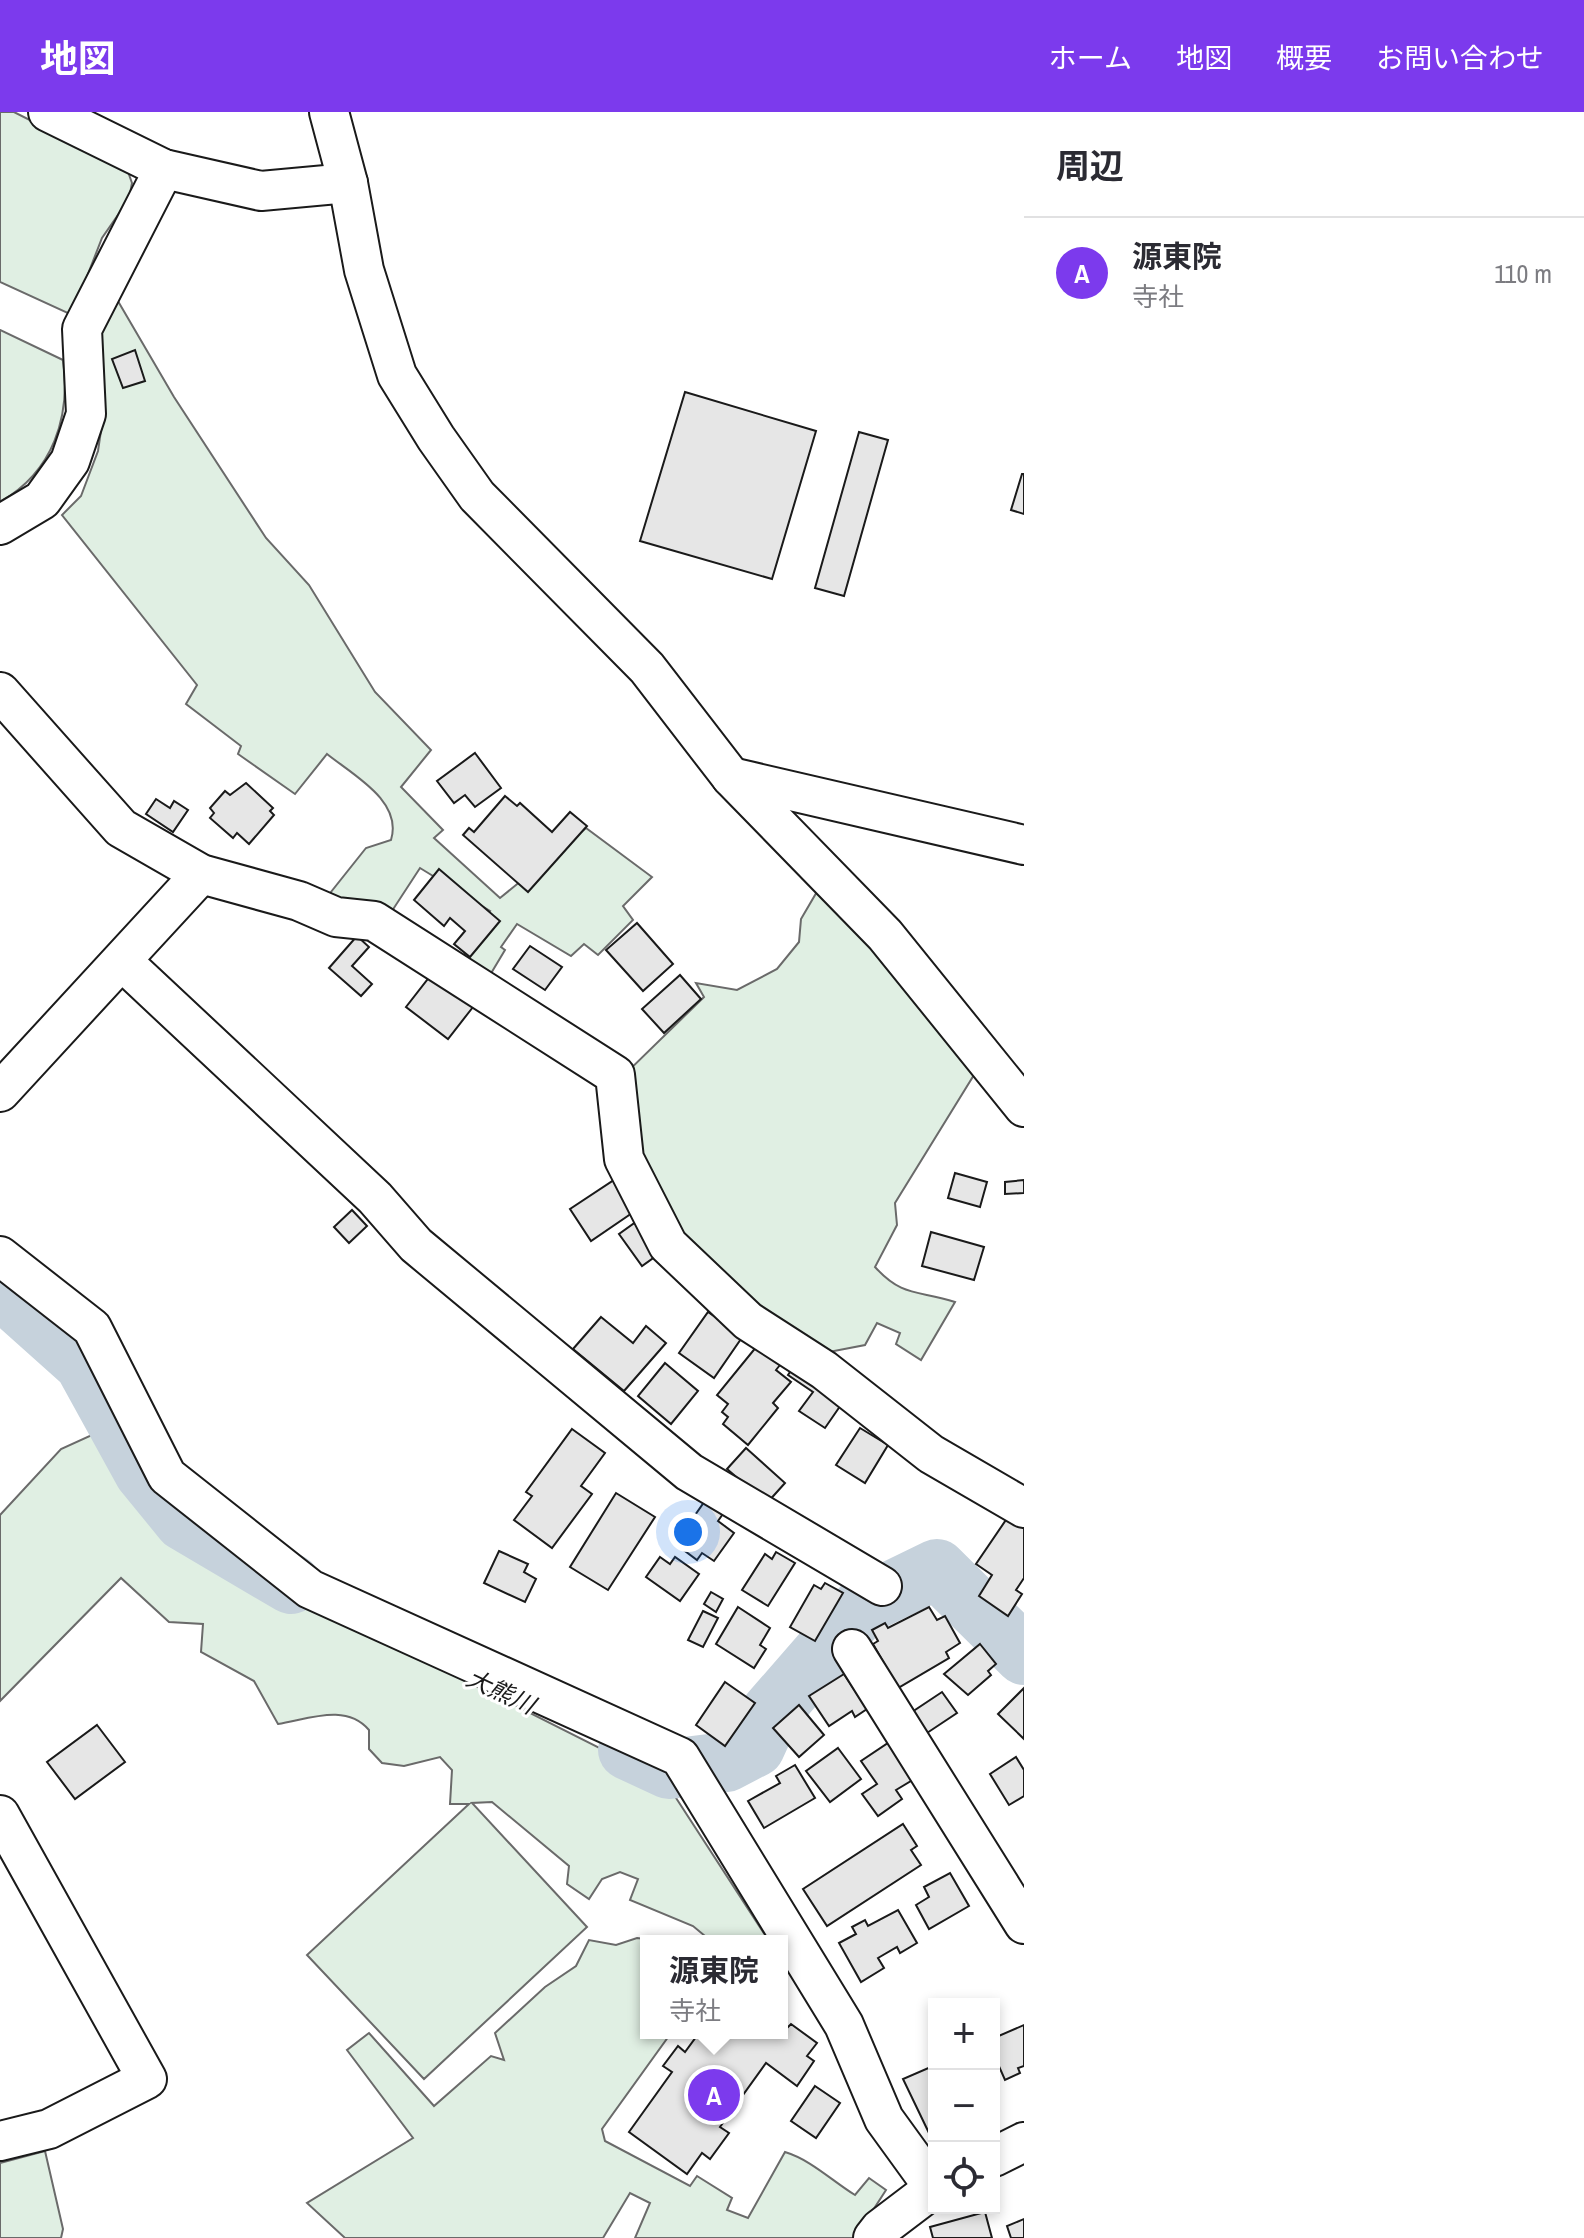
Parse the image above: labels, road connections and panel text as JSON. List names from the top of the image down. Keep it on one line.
{"water":["大熊川"],"page":{"header":"地図","nav":["ホーム","地図","概要","お問い合わせ"],"heading":"周辺","list":[{"mark":"A","name":"源東院","note":"寺社","value":"110 m"}],"popup":["源東院","寺社"],"map_buttons":["+","−"],"pins":"A"}}
